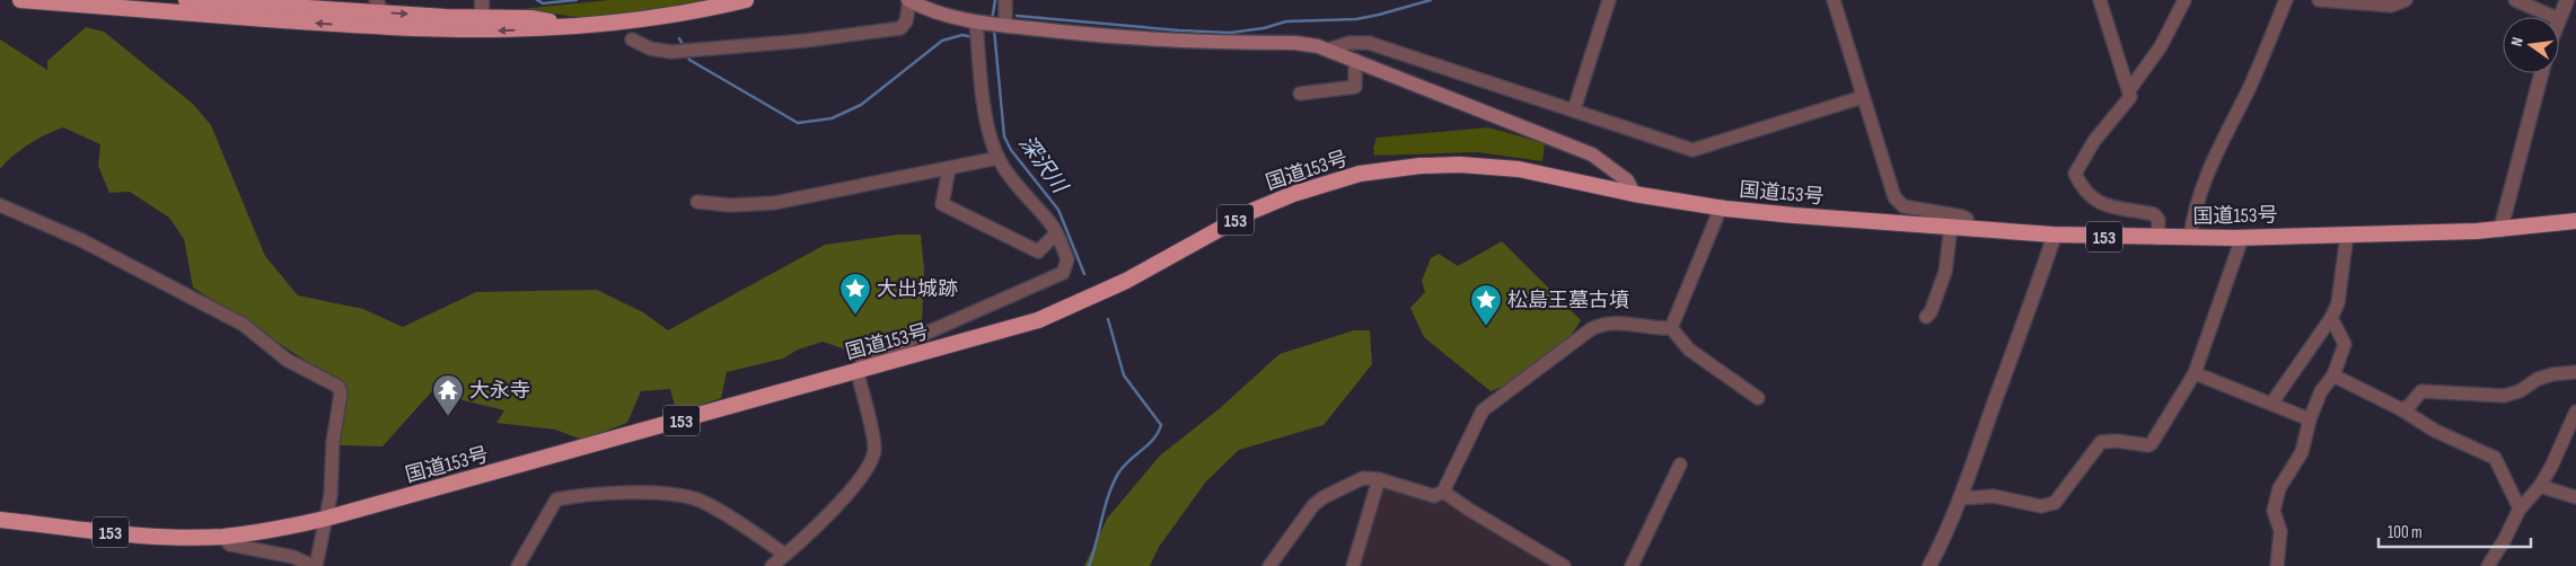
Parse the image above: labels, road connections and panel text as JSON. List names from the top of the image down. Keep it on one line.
{"streets":{"highway":["国道153号","153"]},"water":["深沢川"],"places":{"place":["大出城跡","松島王墓古墳"],"temple":["大永寺"]},"scale_bar":"100 m","north":"left"}
